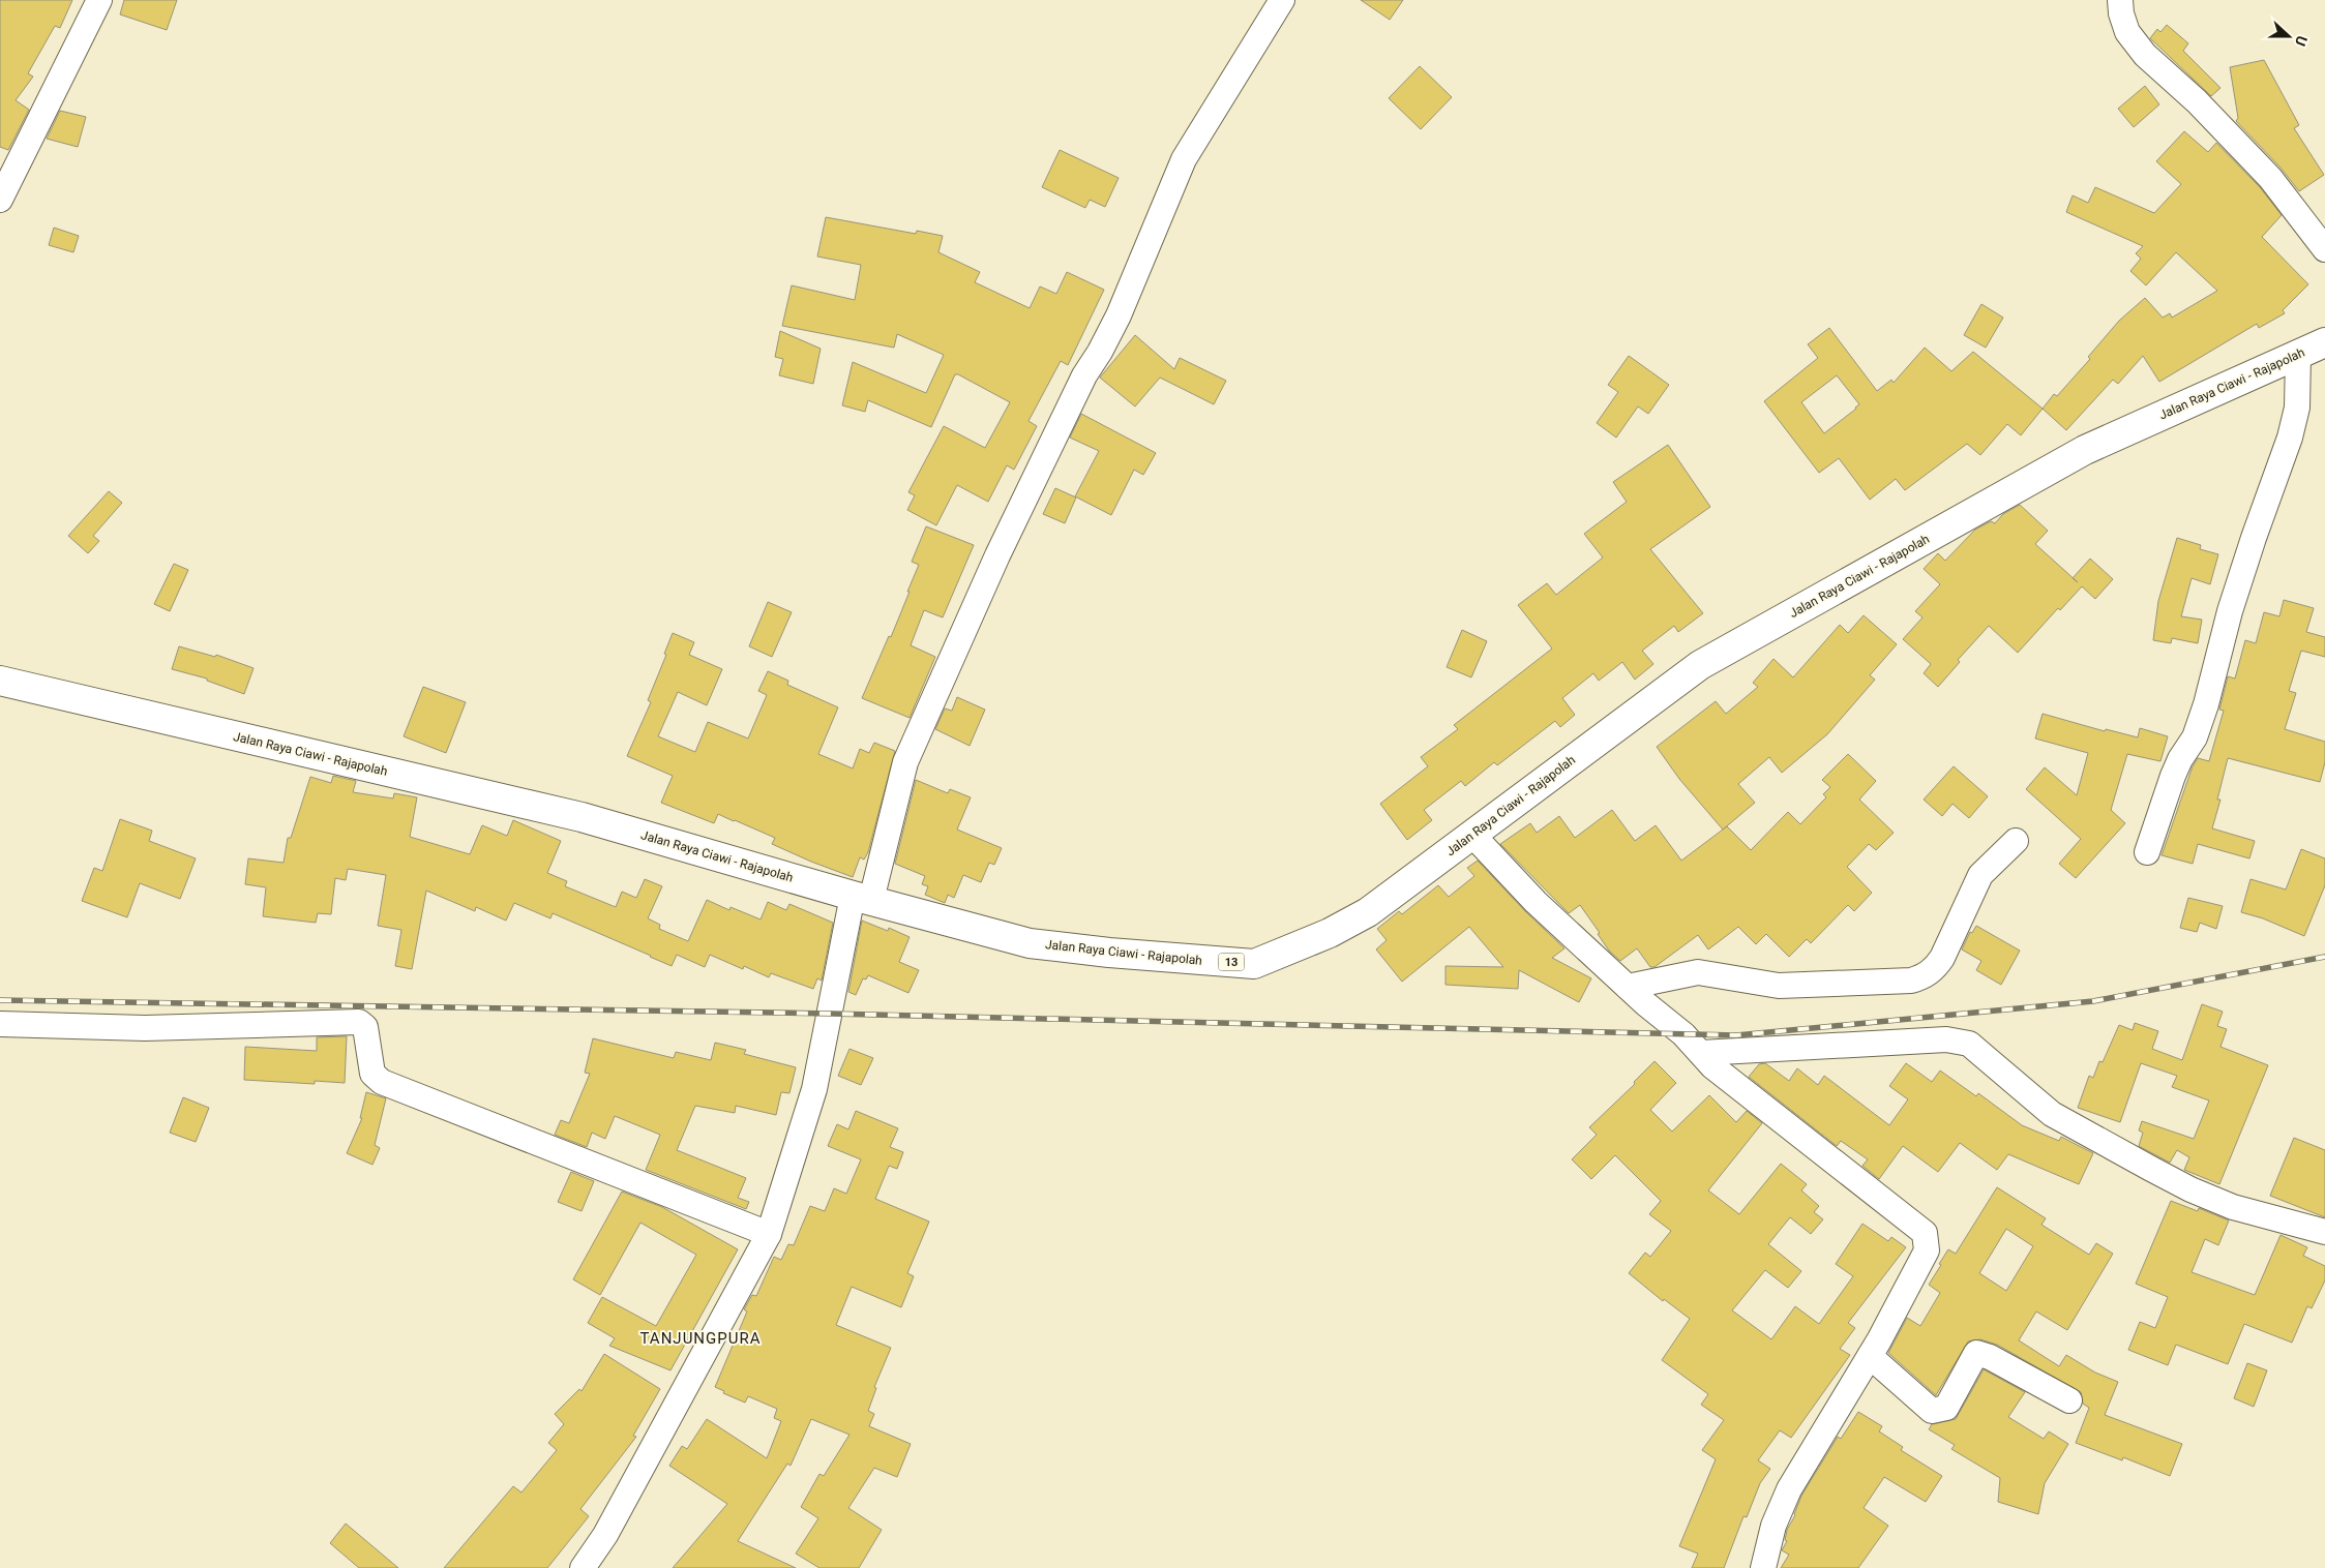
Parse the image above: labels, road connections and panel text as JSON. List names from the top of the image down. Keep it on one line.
{"streets":{"highway":["Jalan Raya Ciawi - Rajapolah","13"]},"districts":["TANJUNGPURA"],"north":"right"}
